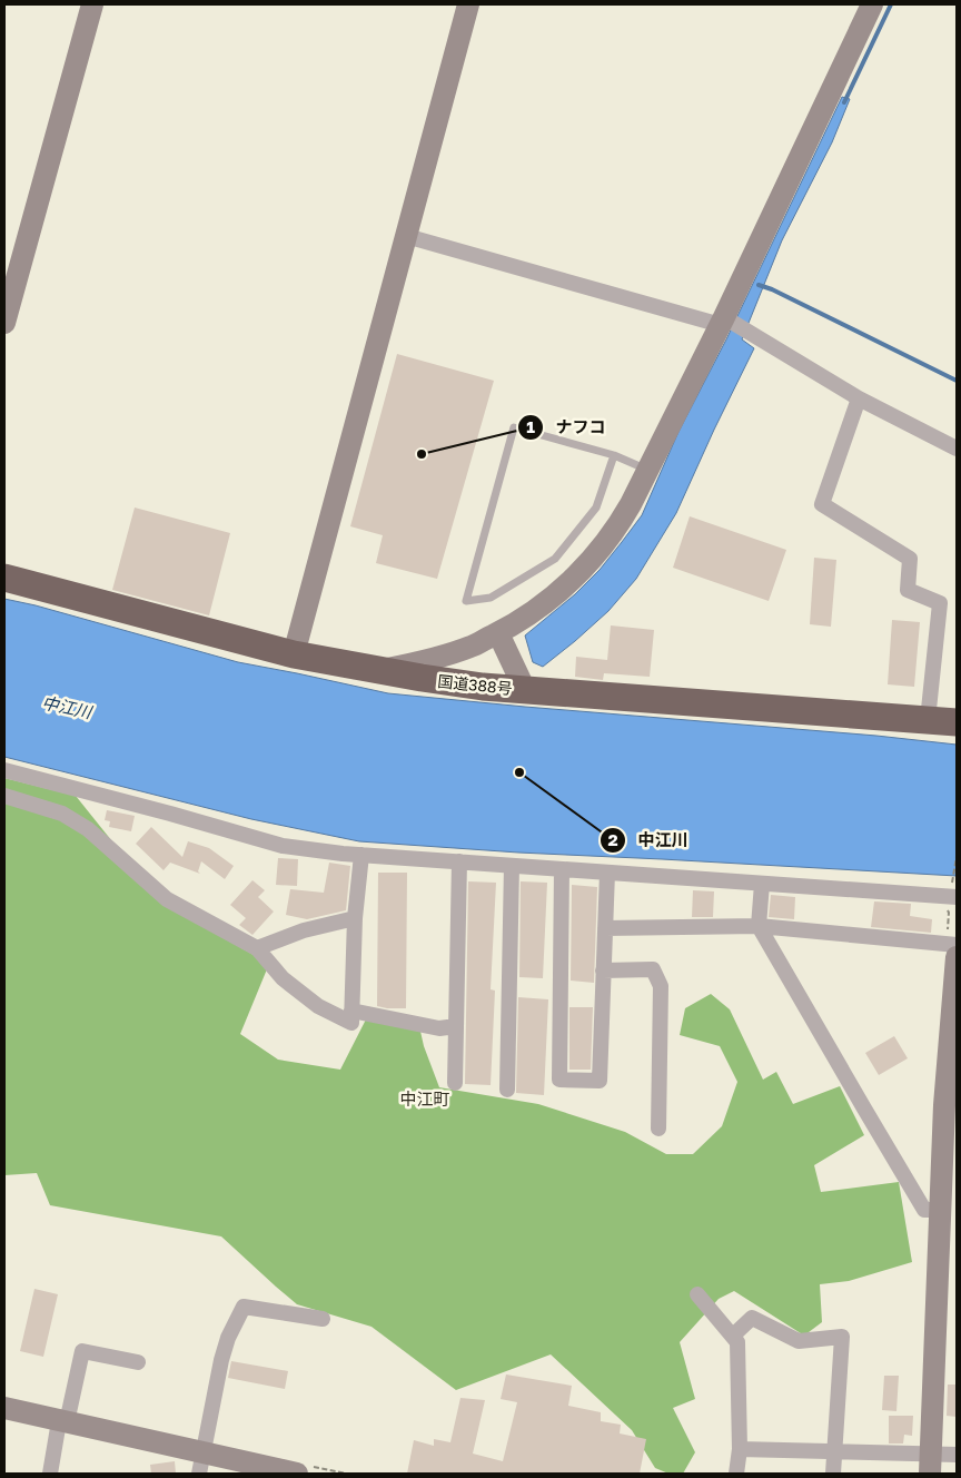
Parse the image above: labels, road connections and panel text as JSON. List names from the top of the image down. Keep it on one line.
{"streets":{"highway":["国道388号"]},"districts":["中江町"],"water":["中江川"],"places":["ナフコ","中江川"]}
